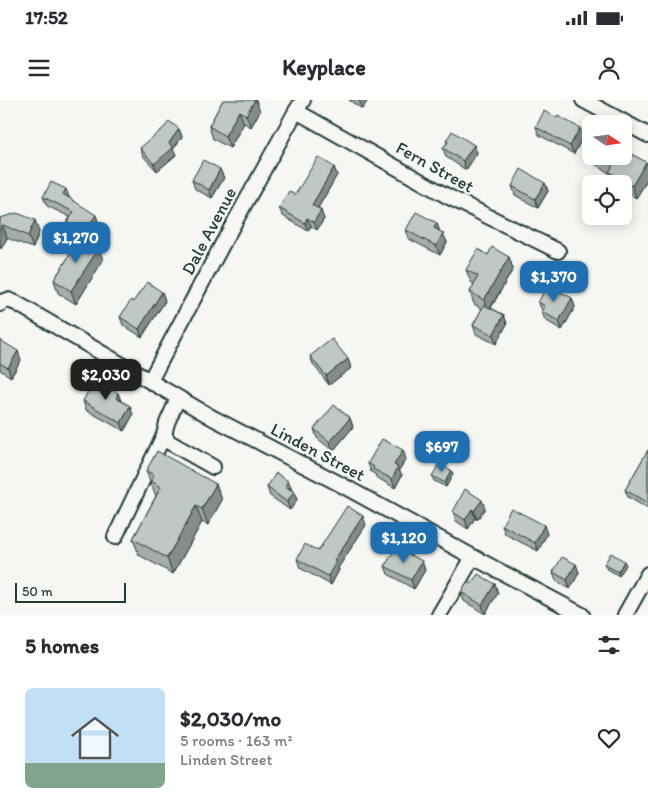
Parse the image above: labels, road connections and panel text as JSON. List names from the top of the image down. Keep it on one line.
{"streets":{"street":["Fern Street","Dale Avenue","Linden Street"]},"crossings":[["Fern Street","Dale Avenue"],["Dale Avenue","Linden Street"]],"scale_bar":"50 m","north":"right","page":{"status":"17:52","header":"Keyplace","price":["$1,270","$1,370","$2,030","$697","$1,120"],"scale":"50 m","heading":"5 homes","list":[{"name":"$2,030/mo","note":"5 rooms · 163 m² · Linden Street"}]}}
